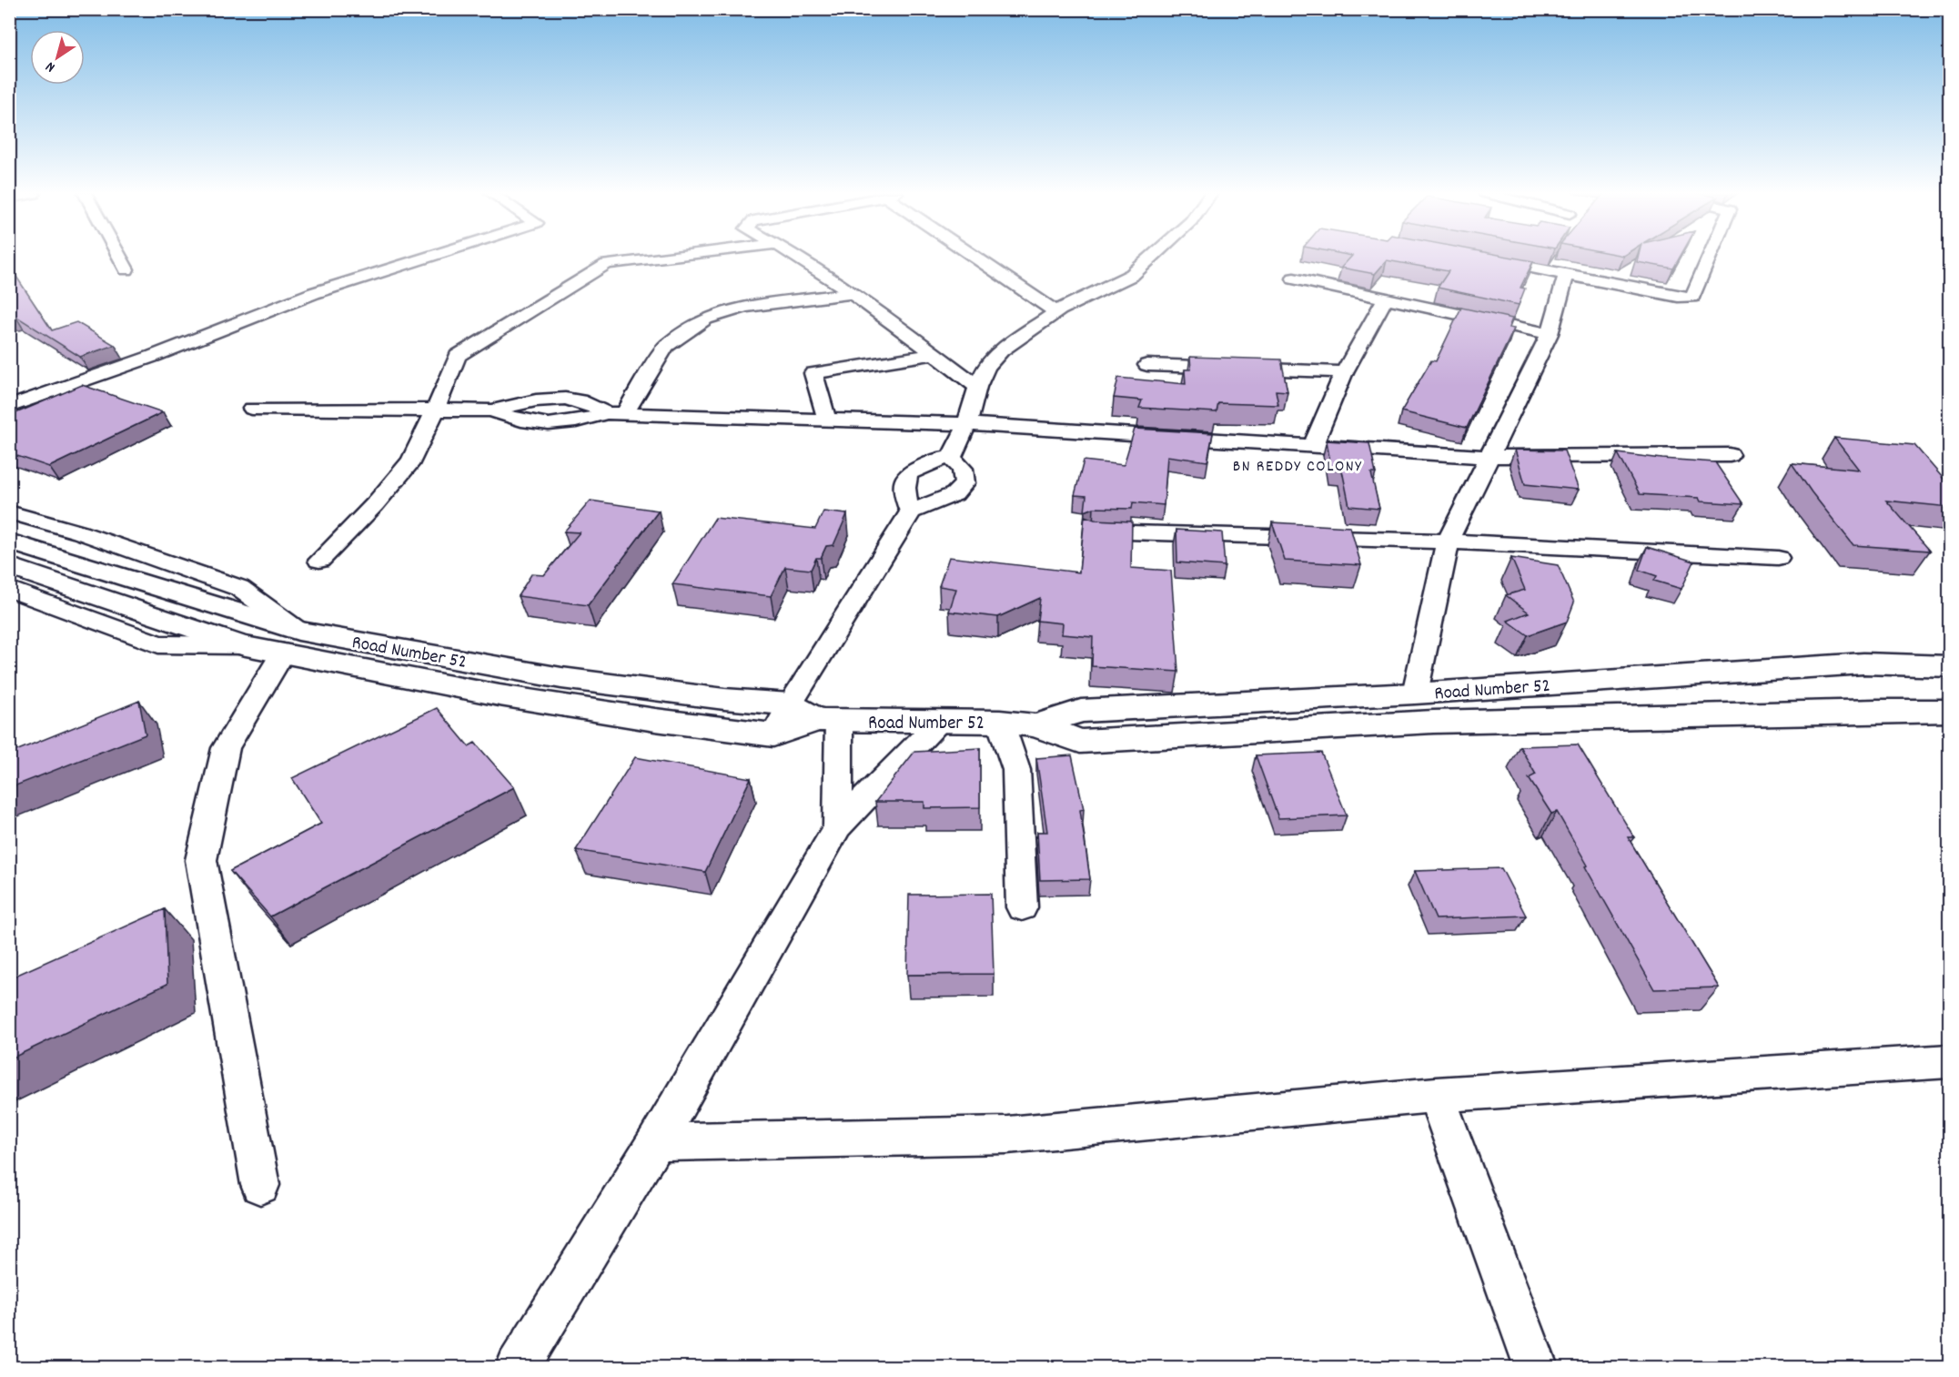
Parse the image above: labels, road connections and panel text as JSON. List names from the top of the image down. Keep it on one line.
{"streets":{"main road":["Road Number 52"]},"districts":["BN REDDY COLONY"],"north":"bottom left"}
